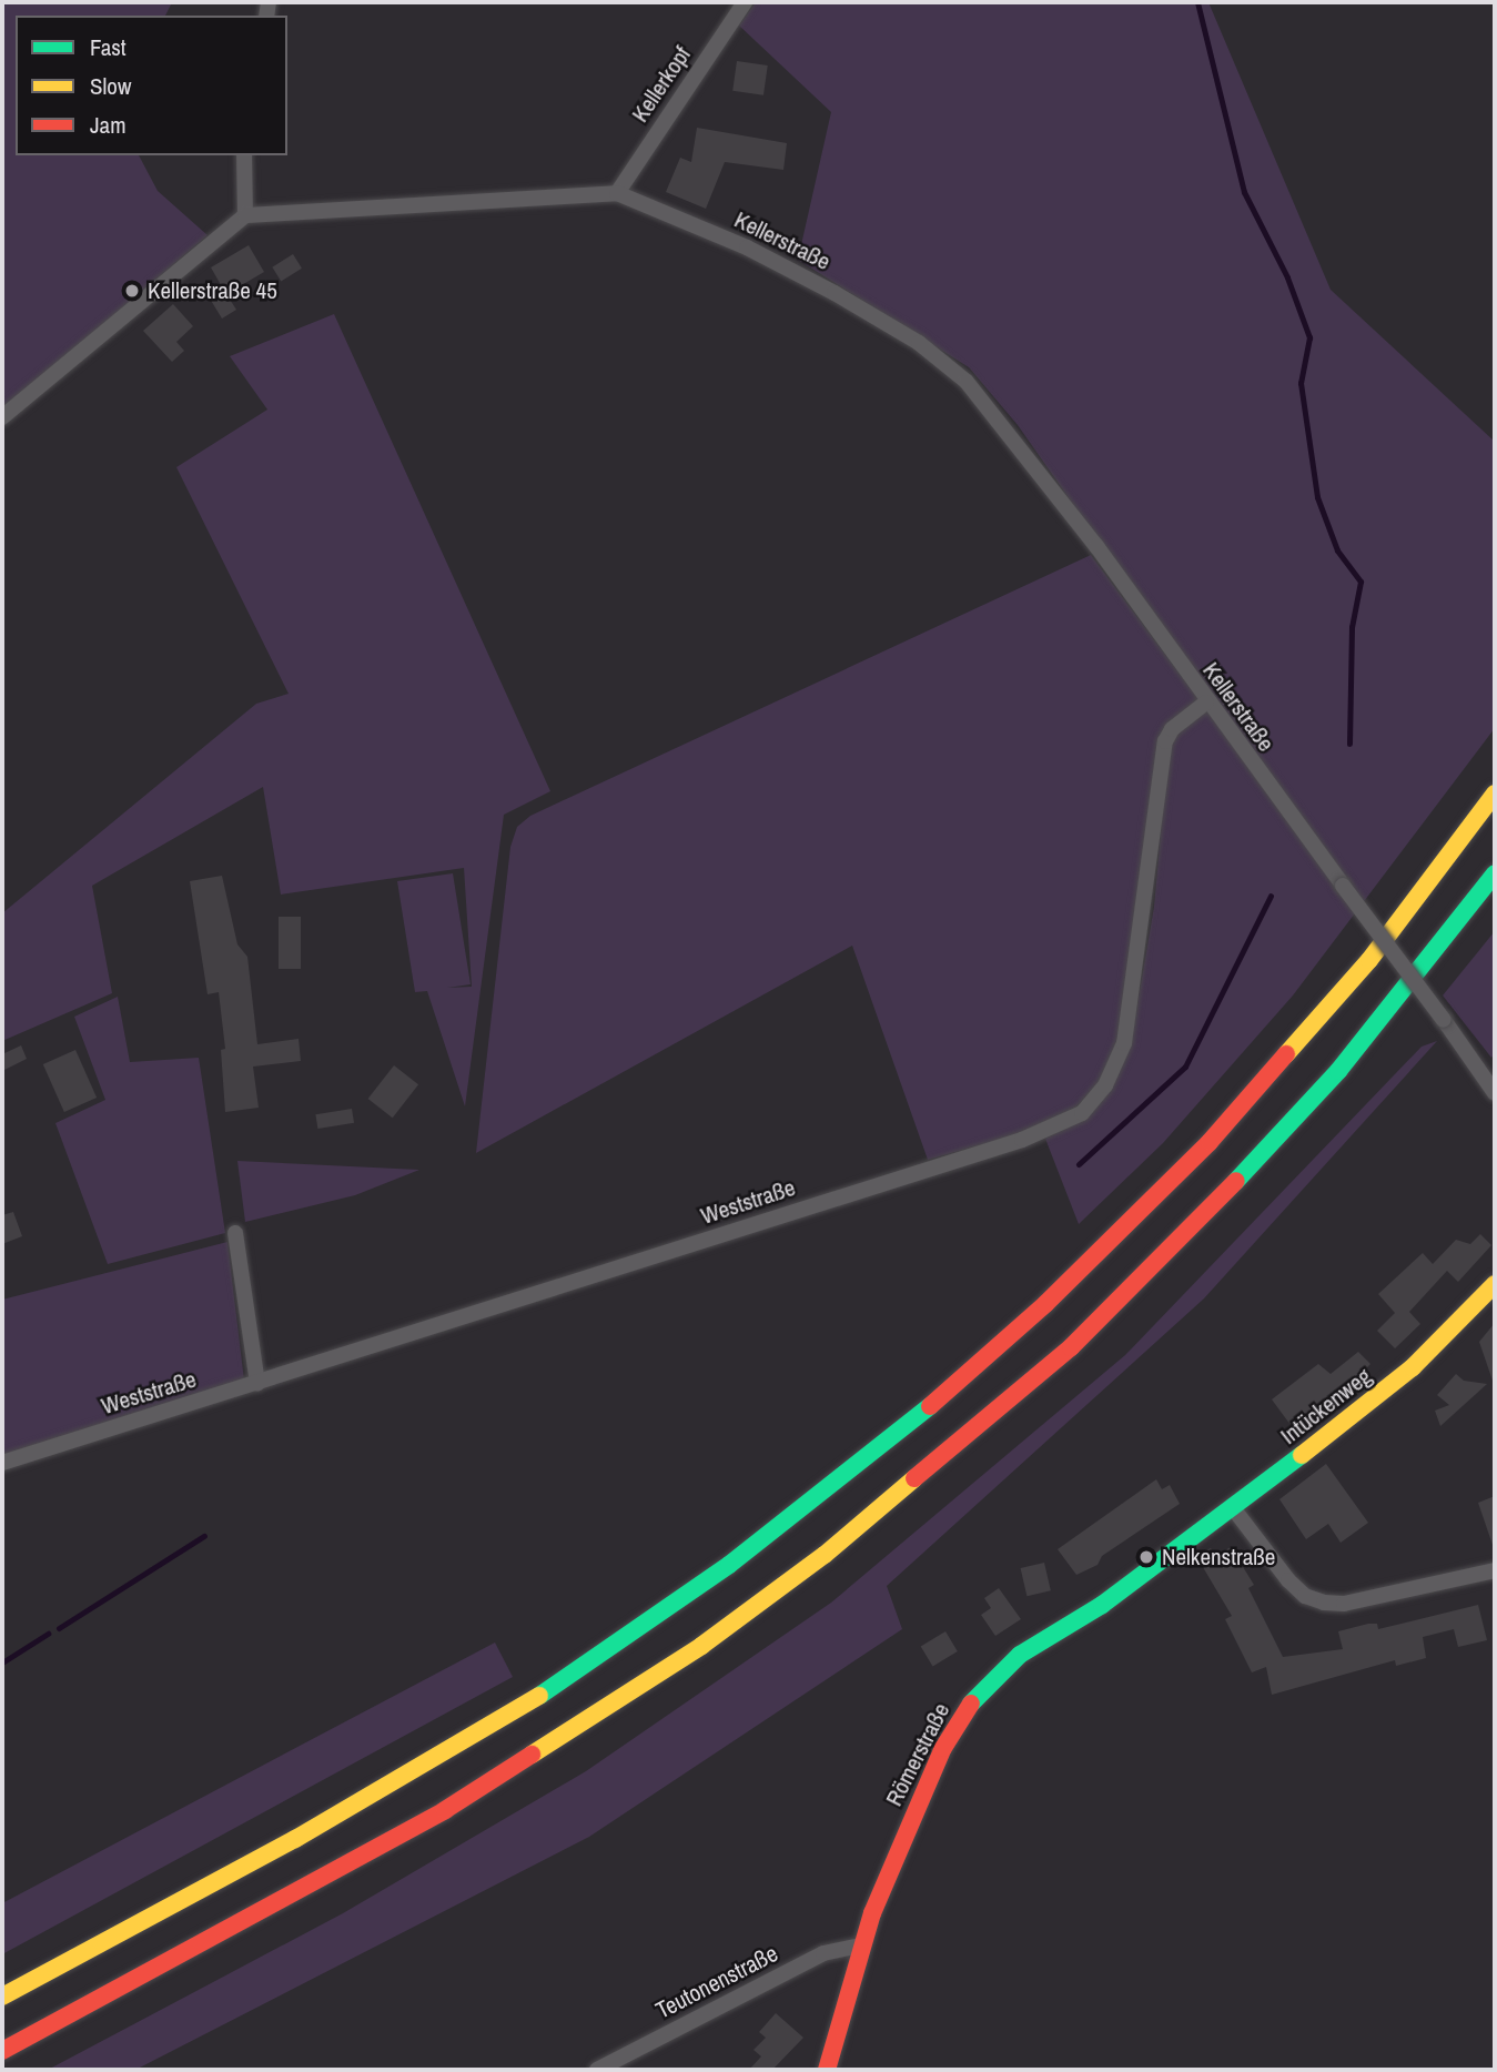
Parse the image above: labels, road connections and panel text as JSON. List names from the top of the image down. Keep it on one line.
{"streets":{"main road":["Intückenweg","Römerstraße"],"street":["Kellerkopf","Kellerstraße","Weststraße","Teutonenstraße"]},"crossings":[["Kellerkopf","Kellerstraße"],["Kellerstraße","Weststraße"],["Intückenweg","Römerstraße"],["Römerstraße","Teutonenstraße"]],"places":["Kellerstraße 45","Nelkenstraße"],"legend":["Fast","Slow","Jam"]}
